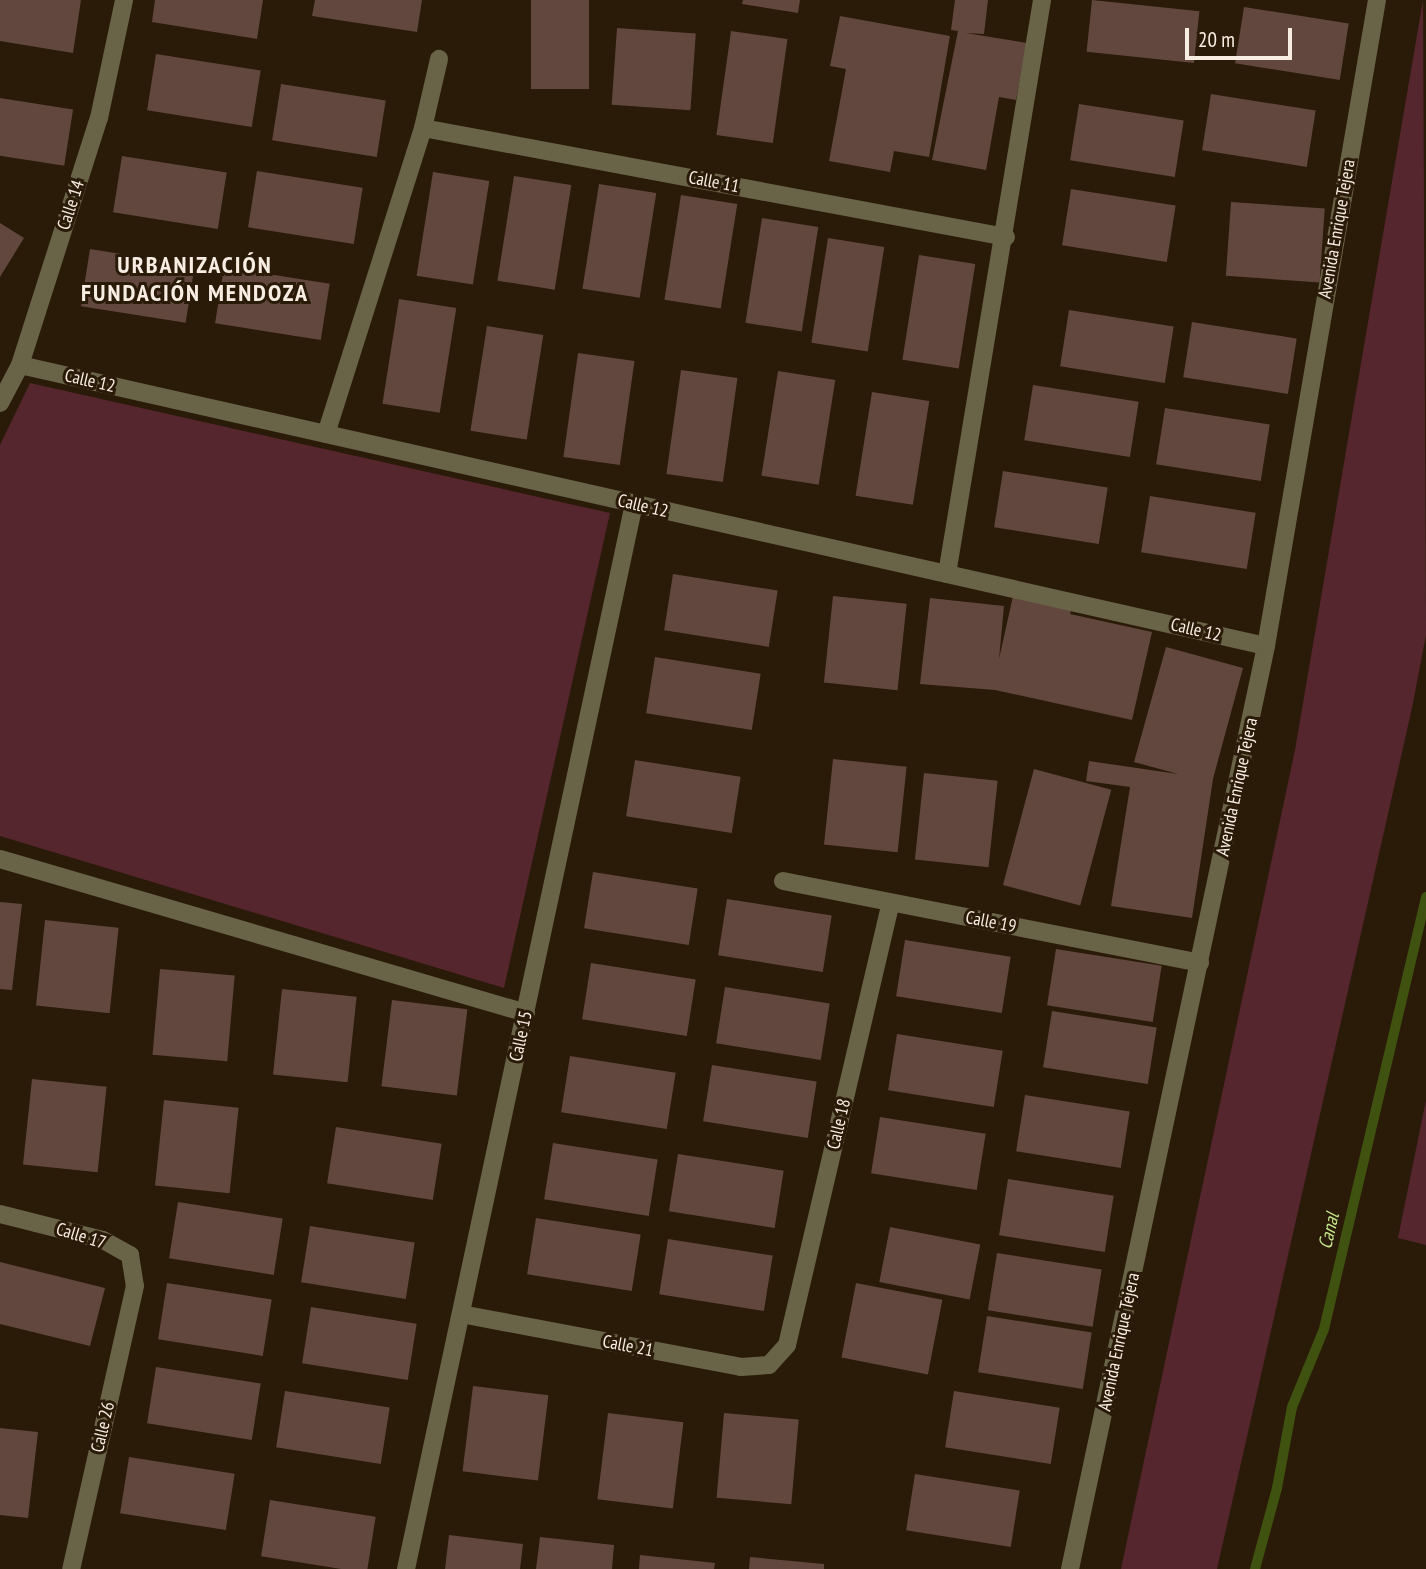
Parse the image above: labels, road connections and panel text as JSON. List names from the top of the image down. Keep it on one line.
{"streets":{"street":["Calle 11","Calle 14","Avenida Enrique Tejera","Calle 12","Calle 19","Calle 15","Calle 18","Calle 17","Calle 21","Calle 26"]},"crossings":[["Calle 14","Calle 12"],["Avenida Enrique Tejera","Calle 12"],["Avenida Enrique Tejera","Calle 19"],["Calle 12","Calle 15"],["Calle 19","Calle 18"],["Calle 15","Calle 21"],["Calle 18","Calle 21"],["Calle 17","Calle 26"]],"districts":["URBANIZACIÓN FUNDACIÓN MENDOZA"],"water":["Canal"],"scale_bar":"20 m"}
